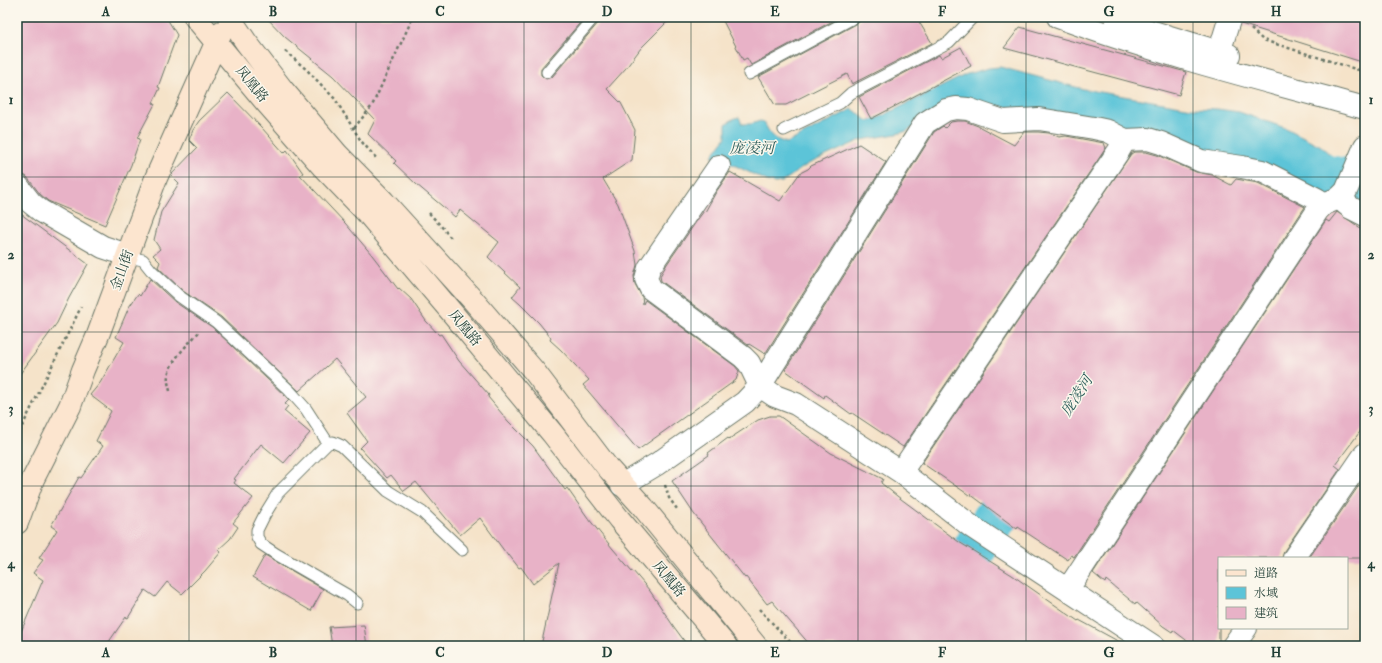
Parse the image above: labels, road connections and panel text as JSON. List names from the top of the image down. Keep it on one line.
{"streets":{"main road":["凤凰路","金山街"]},"crossings":[["凤凰路","金山街"]],"water":["庞凌河"],"legend":["道路","水域","建筑"],"grid":{"columns":["A","B","C","D","E","F","G","H"],"rows":["1","2","3","4"]}}
